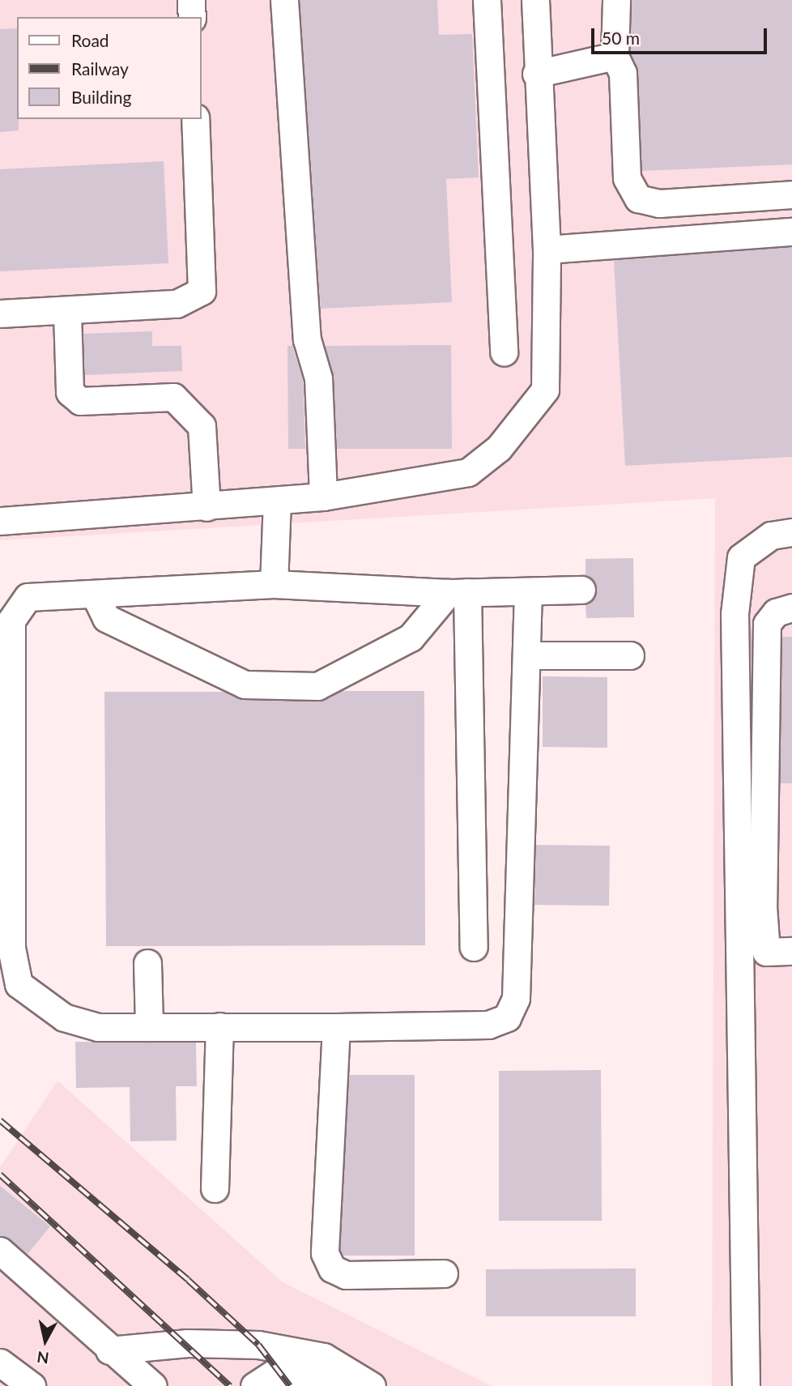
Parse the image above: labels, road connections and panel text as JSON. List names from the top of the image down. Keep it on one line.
{"legend":["Road","Railway","Building"],"scale_bar":"50 m","north":"bottom"}
